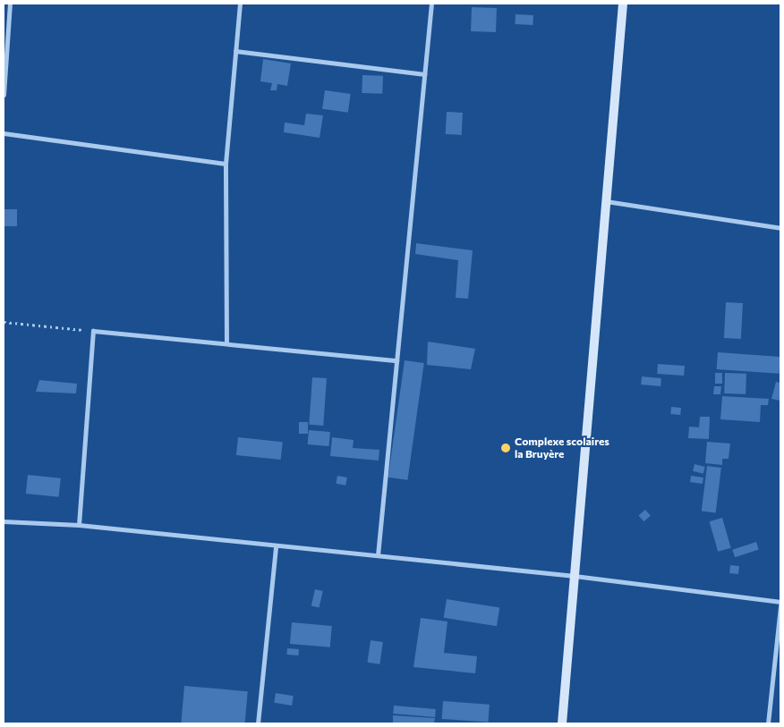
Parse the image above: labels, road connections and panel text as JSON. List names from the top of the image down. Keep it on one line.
{"places":["Complexe scolaires la Bruyère"]}
